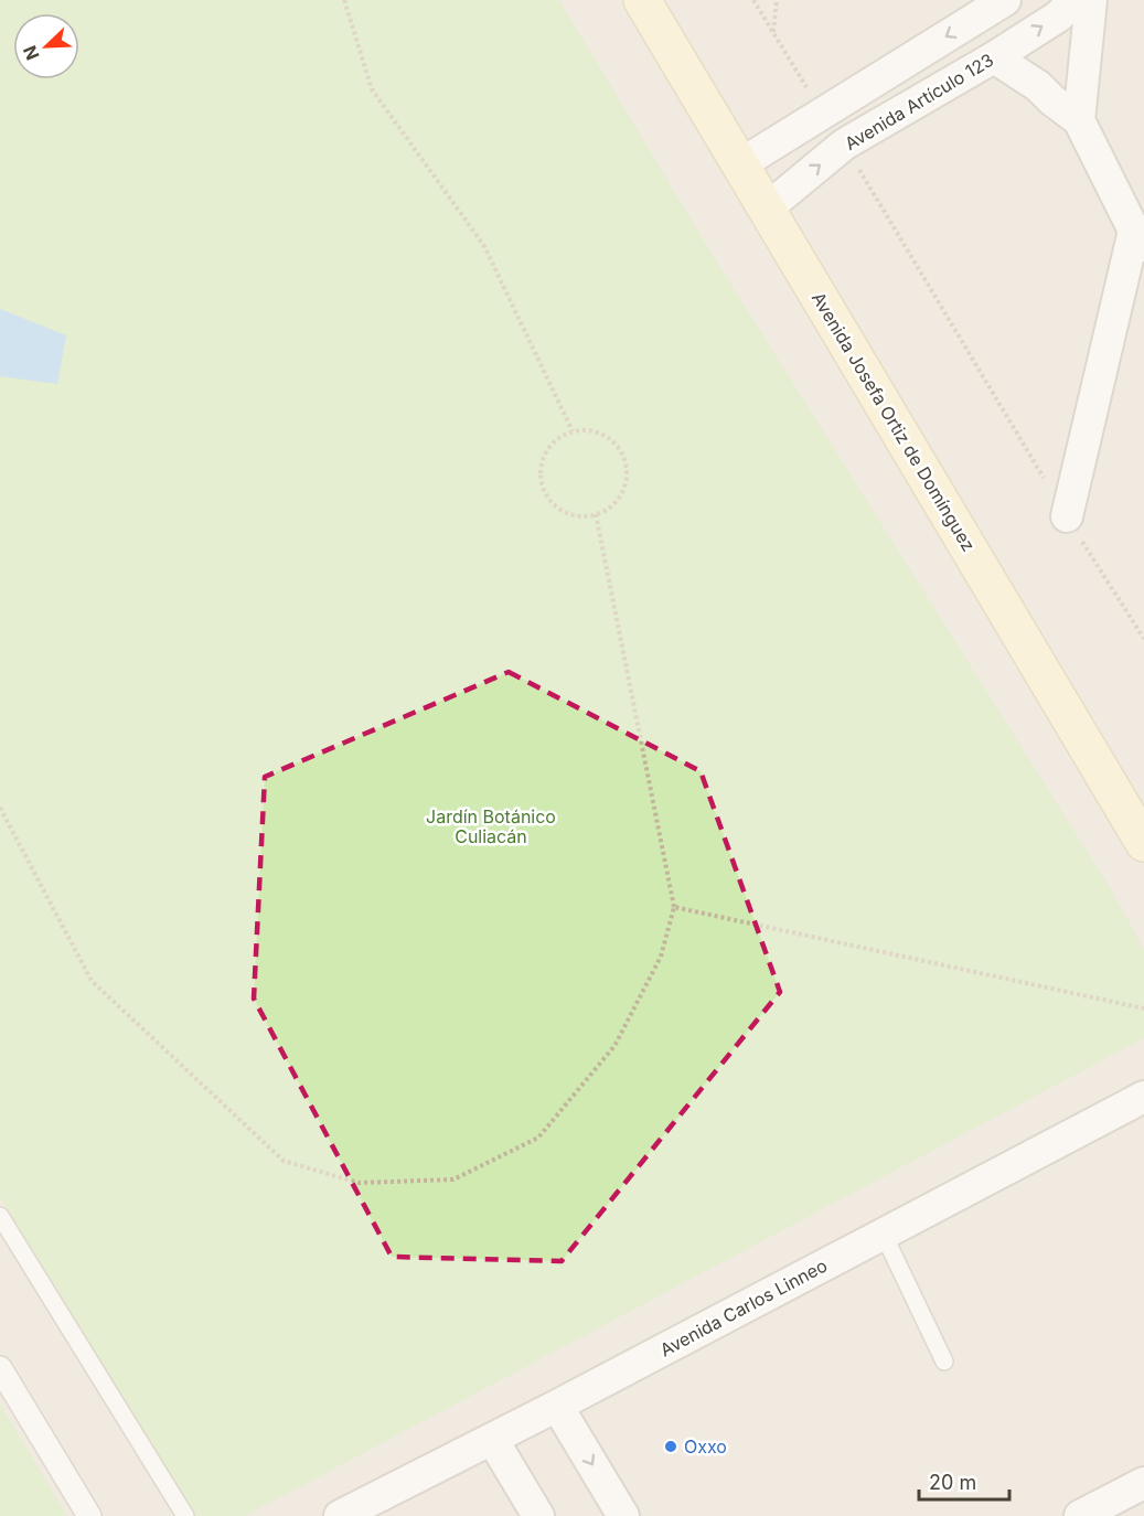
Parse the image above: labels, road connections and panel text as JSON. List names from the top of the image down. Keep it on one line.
{"streets":{"main road":["Avenida Josefa Ortiz de Domínguez"],"street":["Avenida Artículo 123","Avenida Carlos Linneo"]},"crossings":[["Avenida Artículo 123","Avenida Josefa Ortiz de Domínguez"]],"parks":["Jardín Botánico Culiacán"],"places":["Oxxo"],"scale_bar":"20 m","north":"bottom left"}
